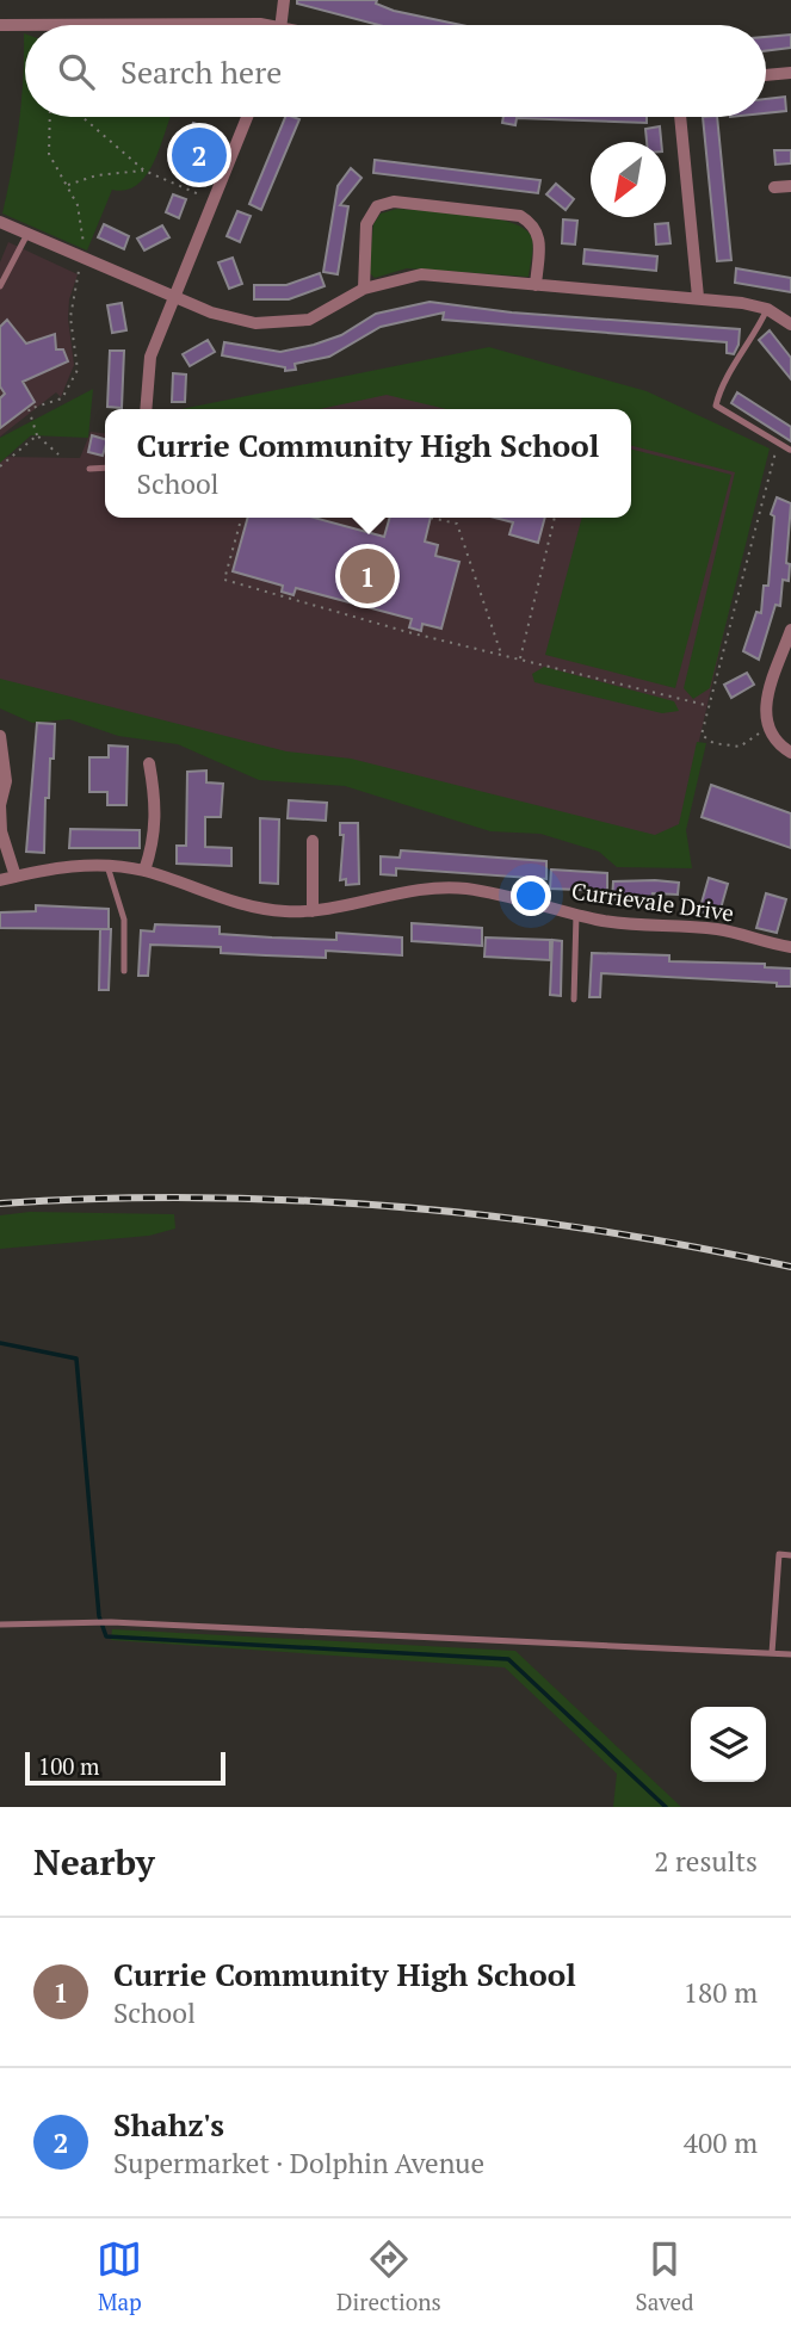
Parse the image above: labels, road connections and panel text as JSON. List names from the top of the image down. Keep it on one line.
{"streets":{"street":["Currievale Drive"]},"scale_bar":"100 m","north":"bottom left","page":{"search":"Search here","pins":["2","1"],"popup":["Currie Community High School","School"],"scale":"100 m","heading":["Nearby","2 results"],"list":[{"mark":"1","name":"Currie Community High School","note":"School","value":"180 m"},{"mark":"2","name":"Shahz's","note":"Supermarket · Dolphin Avenue","value":"400 m"}],"nav":["Map","Directions","Saved"]}}
